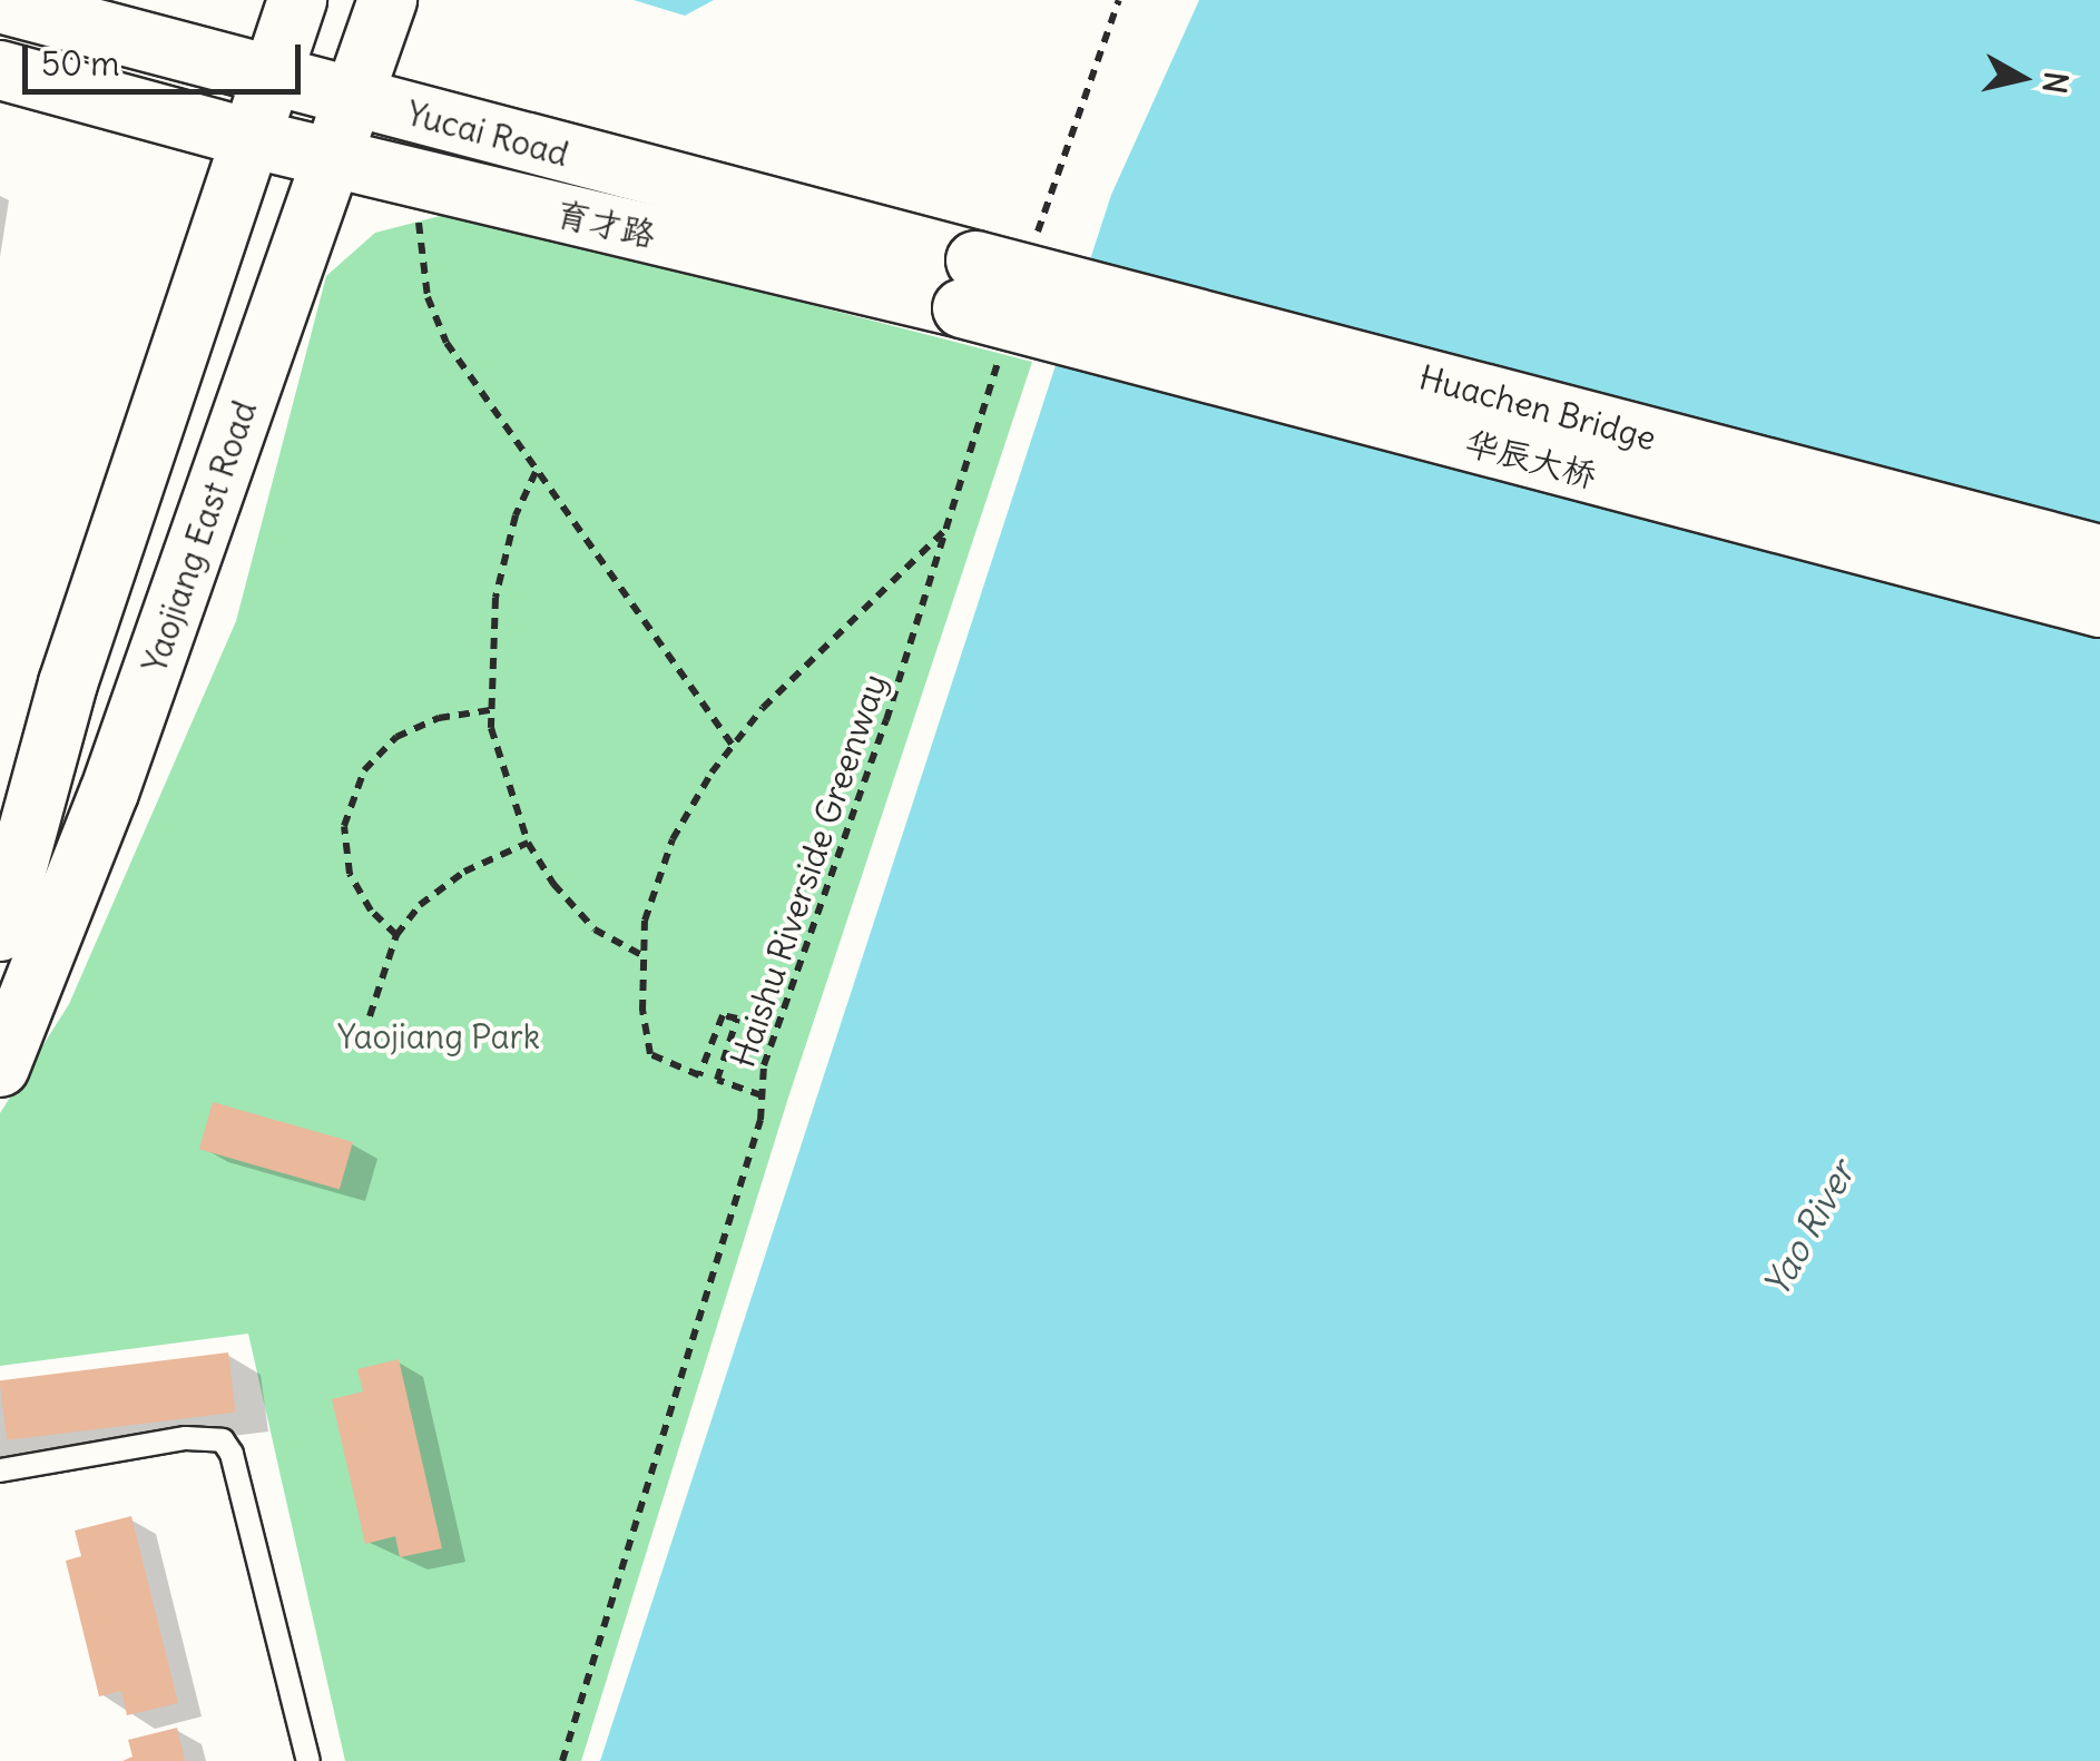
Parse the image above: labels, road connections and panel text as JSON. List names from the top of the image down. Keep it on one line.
{"streets":{"main road":["Yucai Road","育才路","Huachen Bridge","华辰大桥","Yaojiang East Road"],"path":["Haishu Riverside Greenway"]},"crossings":[["Yucai Road","育才路"],["Yucai Road","Huachen Bridge"],["Yucai Road","华辰大桥"],["Yucai Road","Yaojiang East Road"],["Yucai Road","Haishu Riverside Greenway"],["育才路","Huachen Bridge"],["育才路","华辰大桥"],["育才路","Yaojiang East Road"],["育才路","Haishu Riverside Greenway"],["Huachen Bridge","华辰大桥"],["Huachen Bridge","Haishu Riverside Greenway"],["华辰大桥","Haishu Riverside Greenway"]],"water":["Yao River"],"parks":["Yaojiang Park"],"scale_bar":"50 m","north":"right"}
